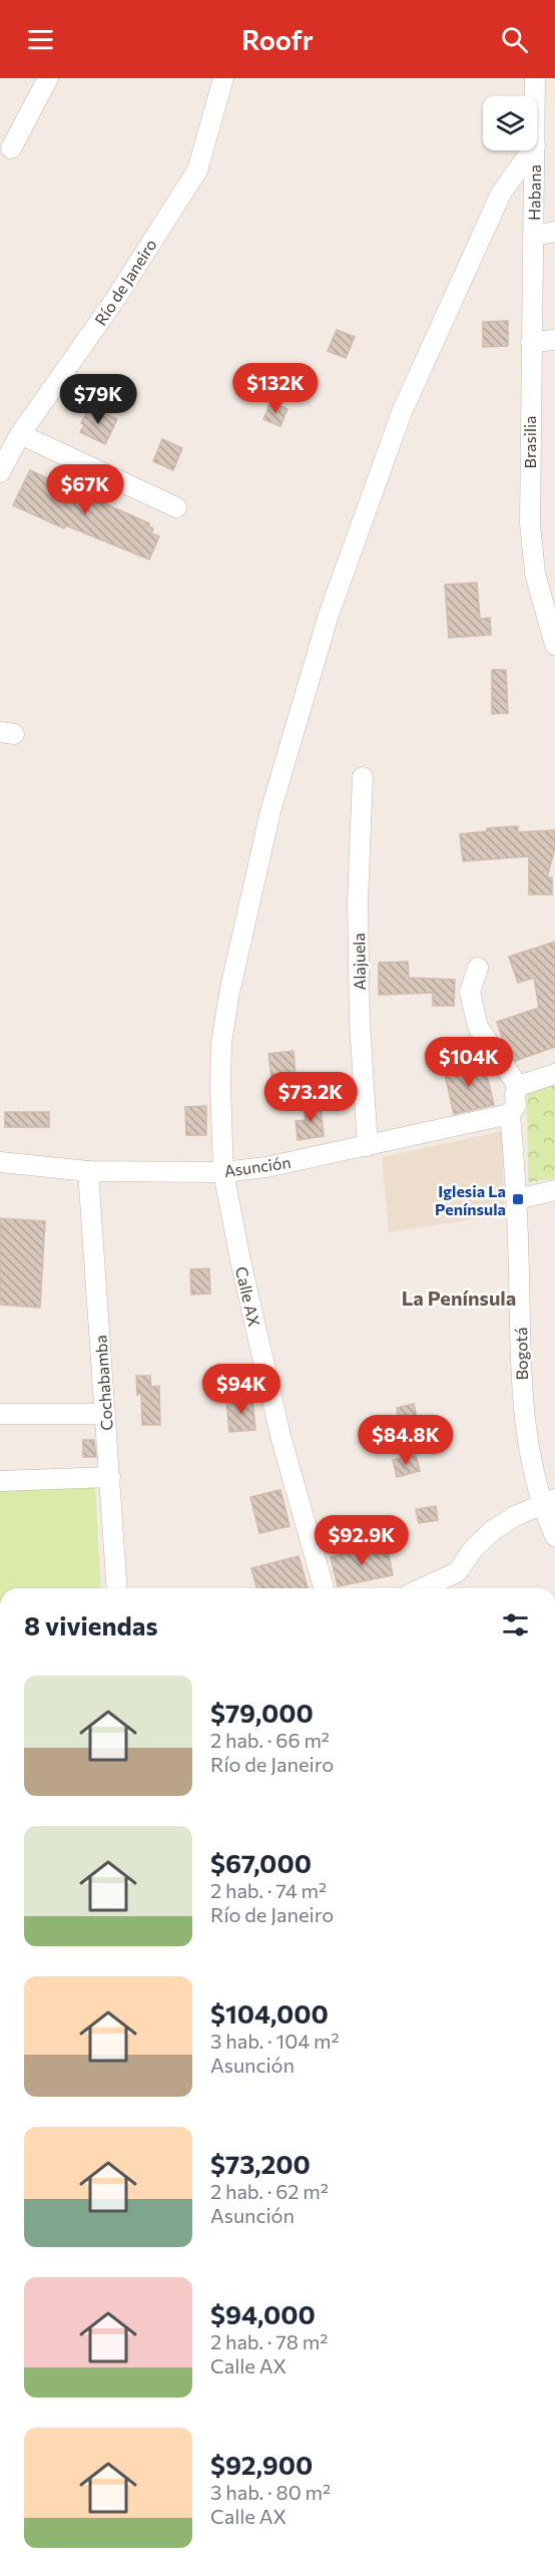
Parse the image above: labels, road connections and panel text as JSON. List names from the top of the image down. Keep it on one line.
{"streets":{"street":["Habana","Río de Janeiro","Brasilia","Alajuela","Asunción","Calle AX","Bogotá","Cochabamba"]},"crossings":[["Habana","Brasilia"],["Alajuela","Asunción"],["Asunción","Calle AX"],["Asunción","Bogotá"],["Asunción","Cochabamba"]],"districts":["La Península"],"places":{"transit":["Iglesia La Península"]},"page":{"header":"Roofr","price":["$132K","$79K","$67K","$104K","$73.2K","$94K","$84.8K","$92.9K"],"heading":"8 viviendas","list":[{"name":"$79,000","note":"2 hab. · 66 m² · Río de Janeiro"},{"name":"$67,000","note":"2 hab. · 74 m² · Río de Janeiro"},{"name":"$104,000","note":"3 hab. · 104 m² · Asunción"},{"name":"$73,200","note":"2 hab. · 62 m² · Asunción"},{"name":"$94,000","note":"2 hab. · 78 m² · Calle AX"},{"name":"$92,900","note":"3 hab. · 80 m² · Calle AX"}]}}
